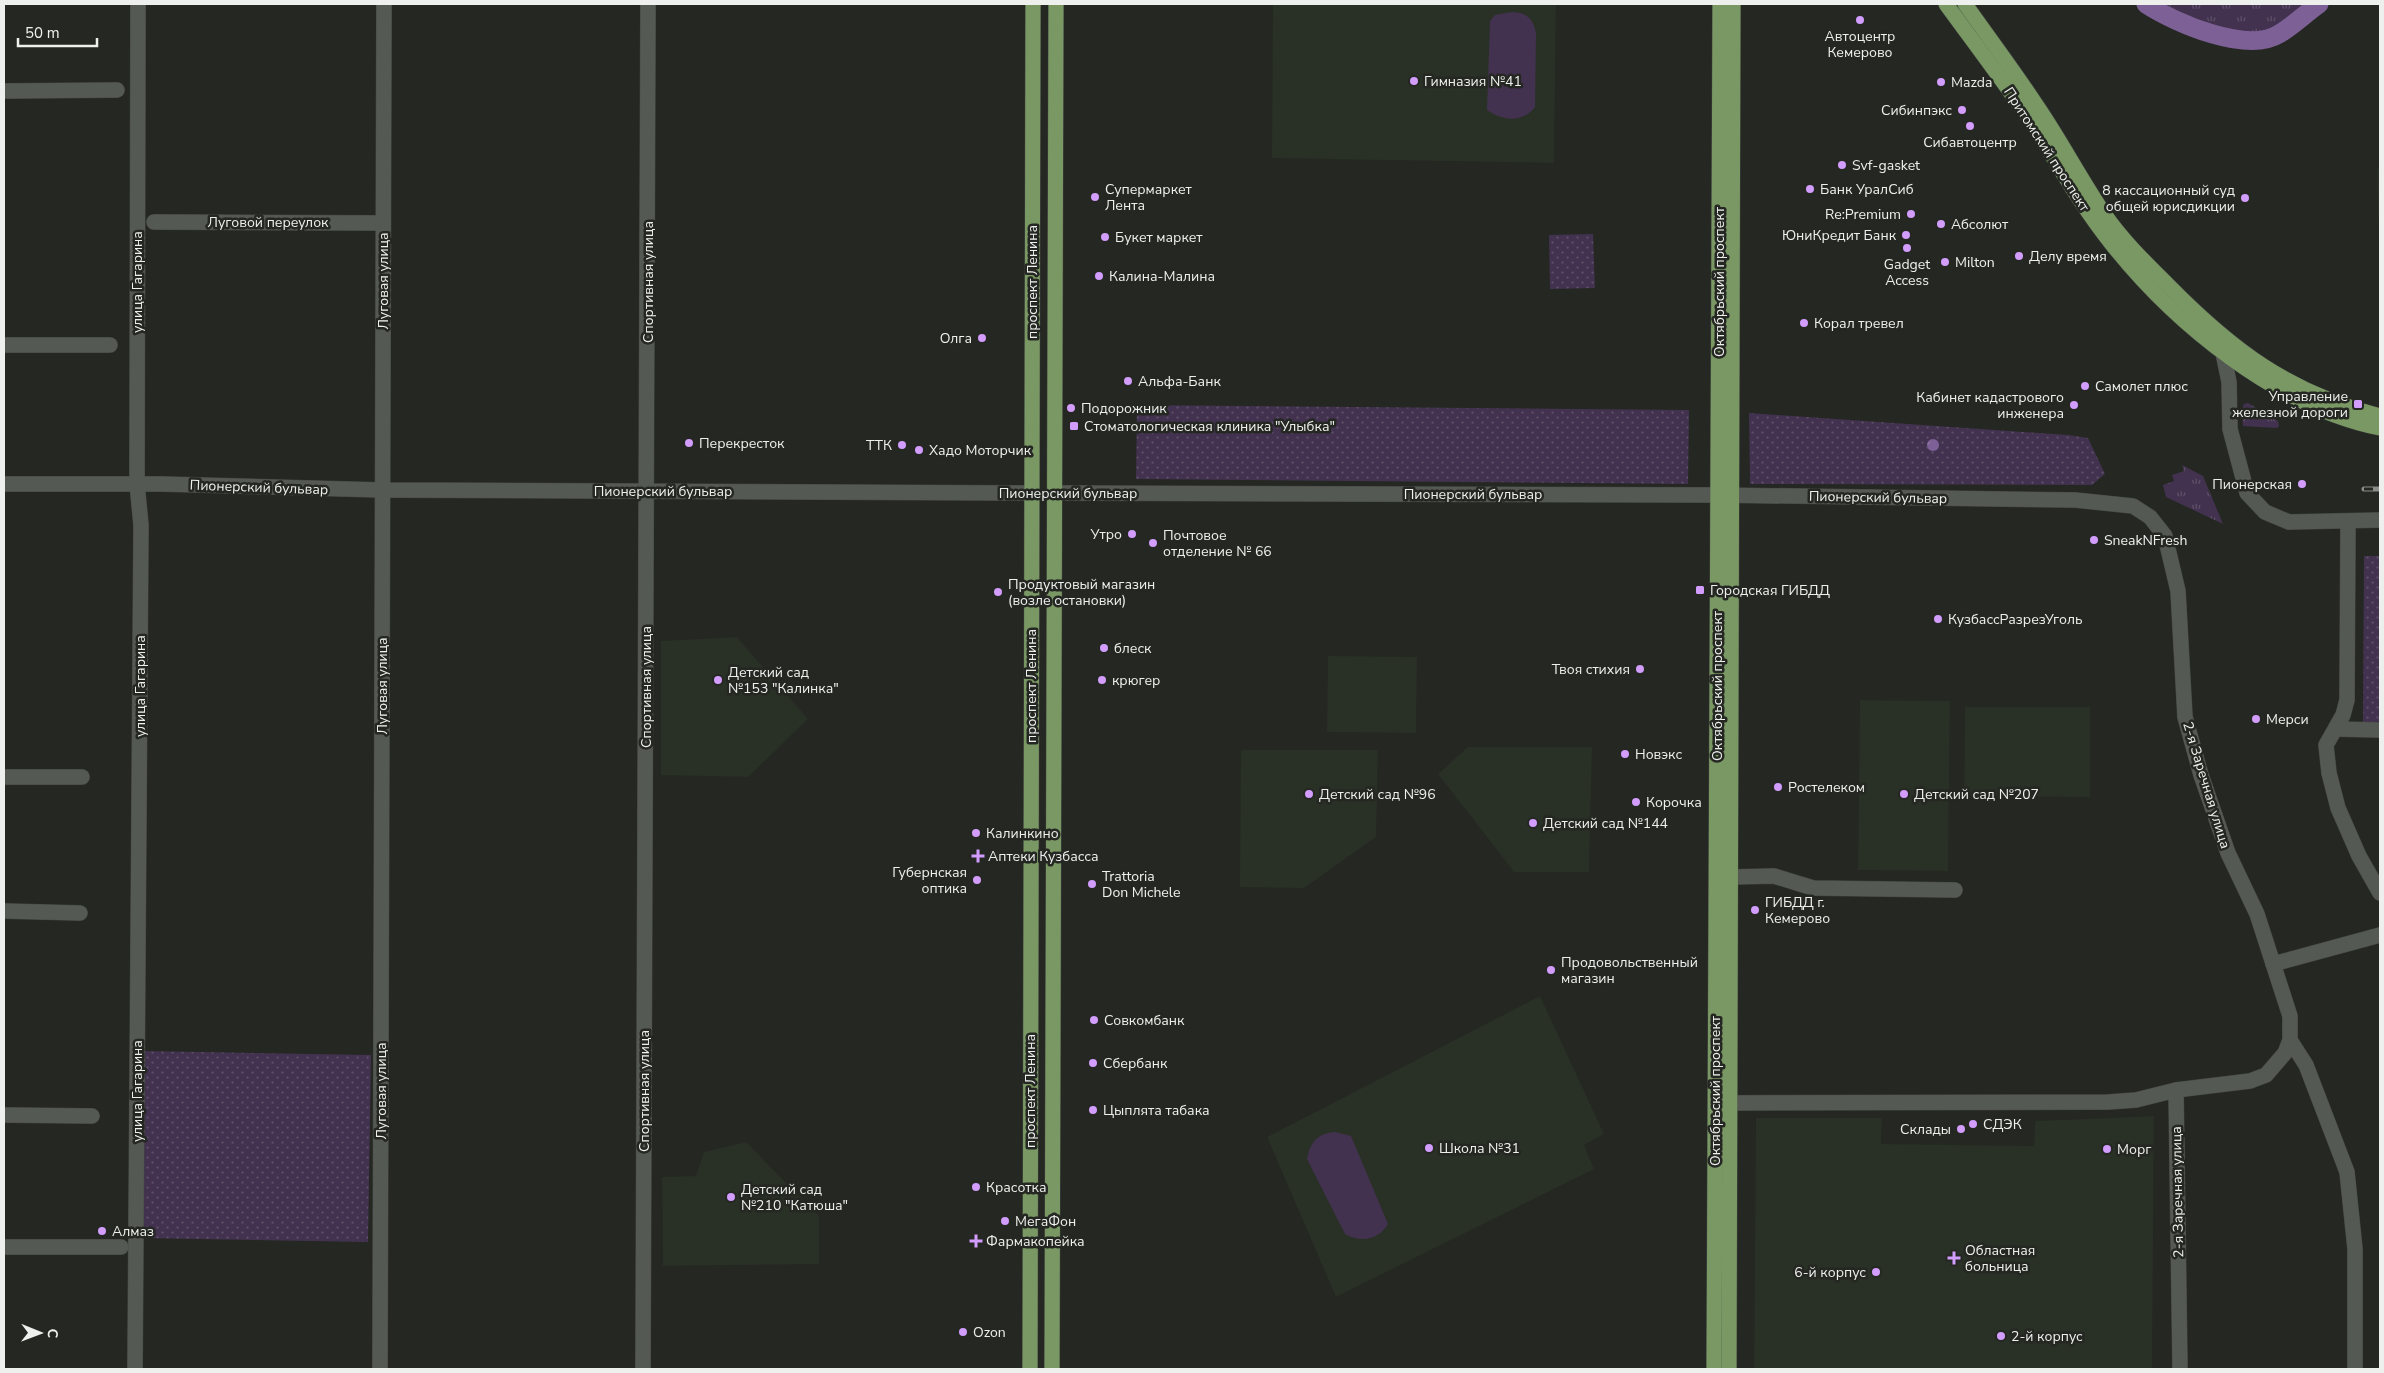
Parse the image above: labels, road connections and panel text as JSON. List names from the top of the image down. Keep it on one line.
{"streets":{"main road":["Притомский проспект","проспект Ленина","Октябрьский проспект","Пионерский бульвар"],"street":["Луговой переулок","Луговая улица","улица Гагарина","Спортивная улица","2-я Заречная улица"]},"crossings":[["Луговой переулок","Луговая улица"],["Луговая улица","Пионерский бульвар"],["улица Гагарина","Пионерский бульвар"],["Спортивная улица","Пионерский бульвар"],["проспект Ленина","Пионерский бульвар"],["Октябрьский проспект","Пионерский бульвар"],["Пионерский бульвар","2-я Заречная улица"]],"places":{"other":["Автоцентр Кемерово","Гимназия №41","Mazda","Сибинпэкс","Сибавтоцентр","Svf-gasket","Банк УралСиб","Супермаркет Лента","8 кассационный суд общей юрисдикции","Re:Premium","Абсолют","ЮниКредит Банк","Букет маркет","Gadget Access","Делу время","Milton","Калина-Малина","Корал тревел","Олга","Альфа-Банк","Самолет плюс","Кабинет кадастрового инженера","Подорожник","Перекресток","ТТК","Хадо Моторчик","Пионерская","Утро","SneakNFresh","Почтовое отделение № 66","Продуктовый магазин (возле остановки)","КузбассРазрезУголь","блеск","Твоя стихия","Детский сад №153 \"Калинка\"","крюгер","Мерси","Новэкс","Ростелеком","Детский сад №96","Детский сад №207","Корочка","Детский сад №144","Калинкино","Губернская оптика","Trattoria Don Michele","ГИБДД г. Кемерово","Продовольственный магазин","Совкомбанк","Сбербанк","Цыплята табака","СДЭК","Склады","Школа №31","Морг","Красотка","Детский сад №210 \"Катюша\"","МегаФон","Алмаз","6-й корпус","Ozon","2-й корпус"],"transit":["Управление железной дороги","Стоматологическая клиника \"Улыбка\"","Городская ГИБДД"],"health":["Аптеки Кузбасса","Фармакопейка","Областная больница"]},"scale_bar":"50 m","north":"right"}
